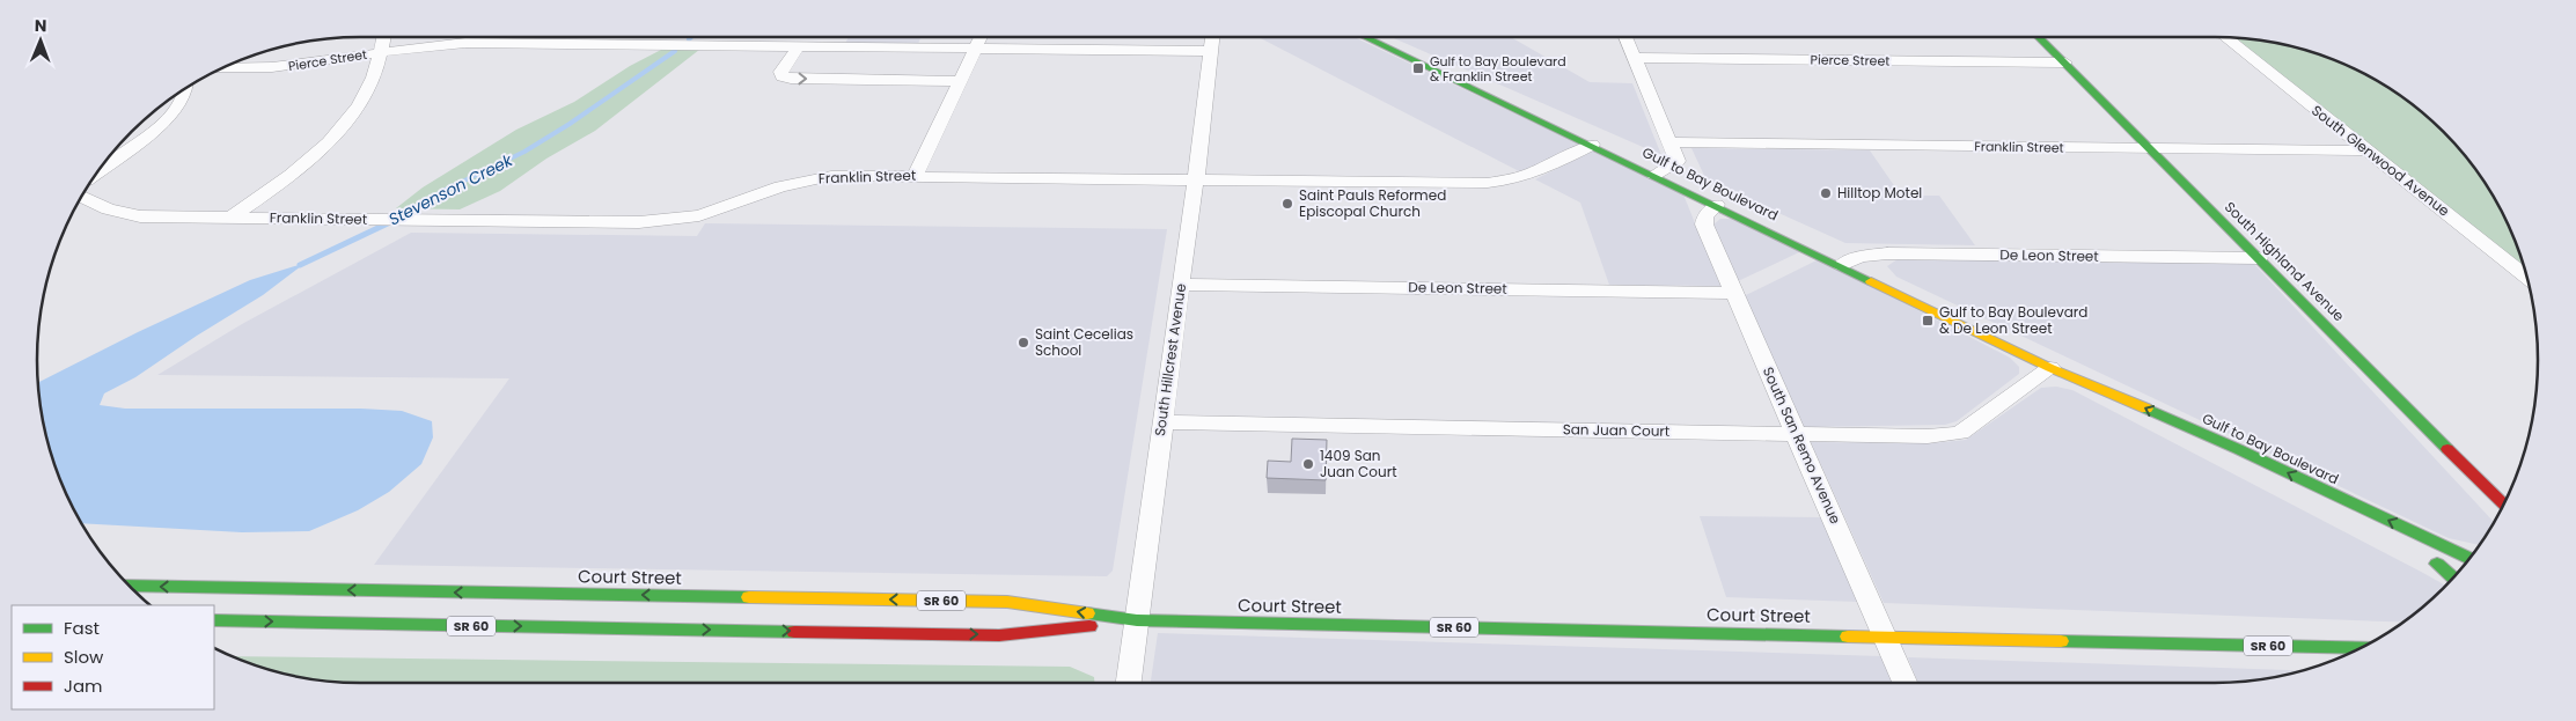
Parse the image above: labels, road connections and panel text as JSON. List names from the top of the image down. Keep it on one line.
{"streets":{"street":["Pierce Street","Franklin Street","South Glenwood Avenue","Gulf to Bay Boulevard","De Leon Street","South Highland Avenue","South Hillcrest Avenue","San Juan Court","South San Remo Avenue","Court Street","SR 60"]},"crossings":[["Pierce Street","South Highland Avenue"],["Pierce Street","South Hillcrest Avenue"],["Franklin Street","South Glenwood Avenue"],["Franklin Street","Gulf to Bay Boulevard"],["Franklin Street","South Highland Avenue"],["Franklin Street","South Hillcrest Avenue"],["Gulf to Bay Boulevard","De Leon Street"],["Gulf to Bay Boulevard","San Juan Court"],["Gulf to Bay Boulevard","South San Remo Avenue"],["De Leon Street","South Highland Avenue"],["De Leon Street","South Hillcrest Avenue"],["De Leon Street","South San Remo Avenue"],["South Hillcrest Avenue","San Juan Court"],["South Hillcrest Avenue","Court Street"],["San Juan Court","South San Remo Avenue"],["South San Remo Avenue","Court Street"]],"water":["Stevenson Creek"],"places":{"transit":["Gulf to Bay Boulevard & Franklin Street","Gulf to Bay Boulevard & De Leon Street"],"other":["Hilltop Motel","Saint Pauls Reformed Episcopal Church","Saint Cecelias School","1409 San Juan Court"]},"legend":["Fast","Slow","Jam"],"north":"top"}
